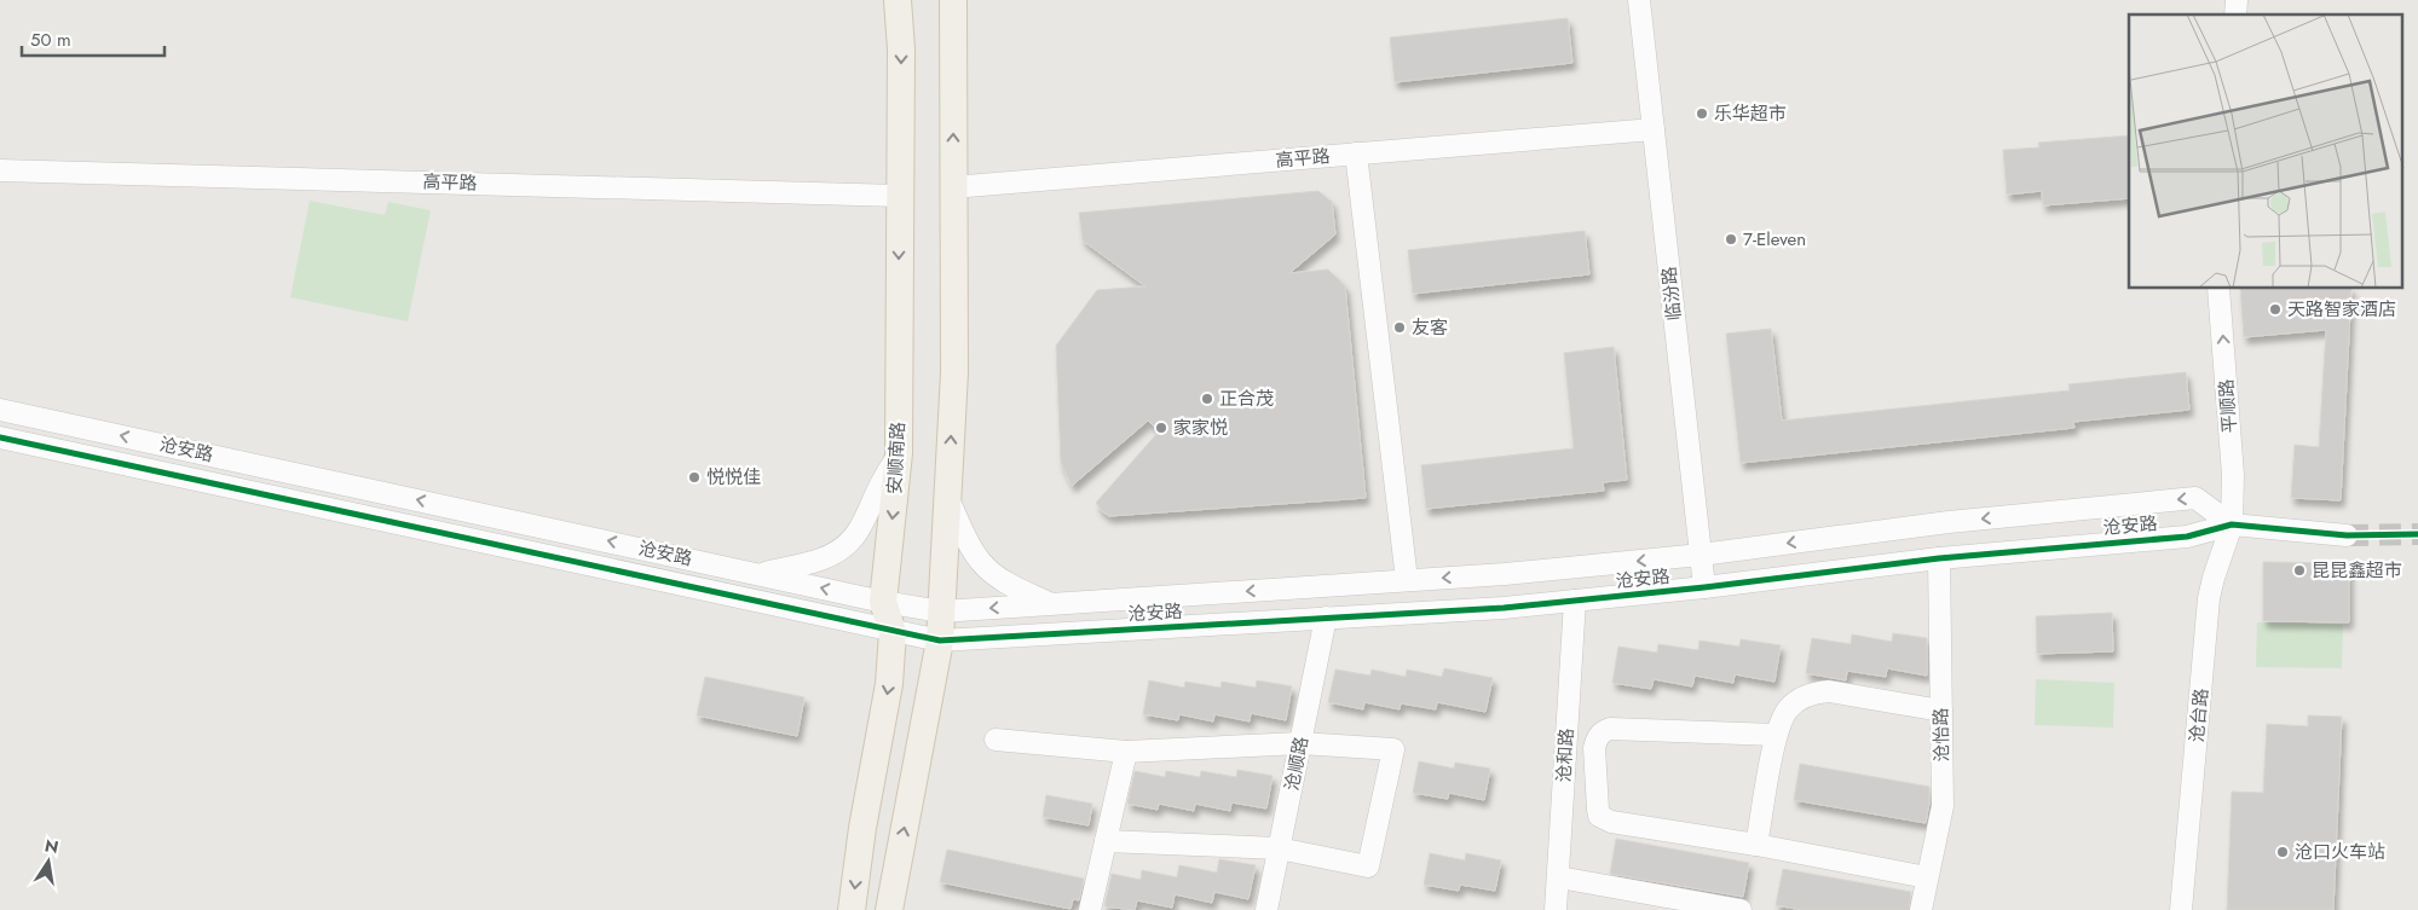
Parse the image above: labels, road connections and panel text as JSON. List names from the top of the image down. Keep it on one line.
{"streets":{"main road":["安顺南路"],"street":["高平路","临汾路","平顺路","沧安路","沧台路","沧怡路","沧和路","沧顺路"]},"crossings":[["高平路","临汾路"],["高平路","安顺南路"],["临汾路","沧安路"],["平顺路","沧安路"],["平顺路","沧台路"],["沧安路","安顺南路"],["沧安路","沧台路"],["沧安路","沧怡路"],["沧安路","沧和路"],["沧安路","沧顺路"]],"one_way":["平顺路"],"places":["乐华超市","7-Eleven","天路智家酒店","友客","正合茂","家家悦","悦悦佳","昆昆鑫超市","沧口火车站"],"scale_bar":"50 m","north":"top"}
